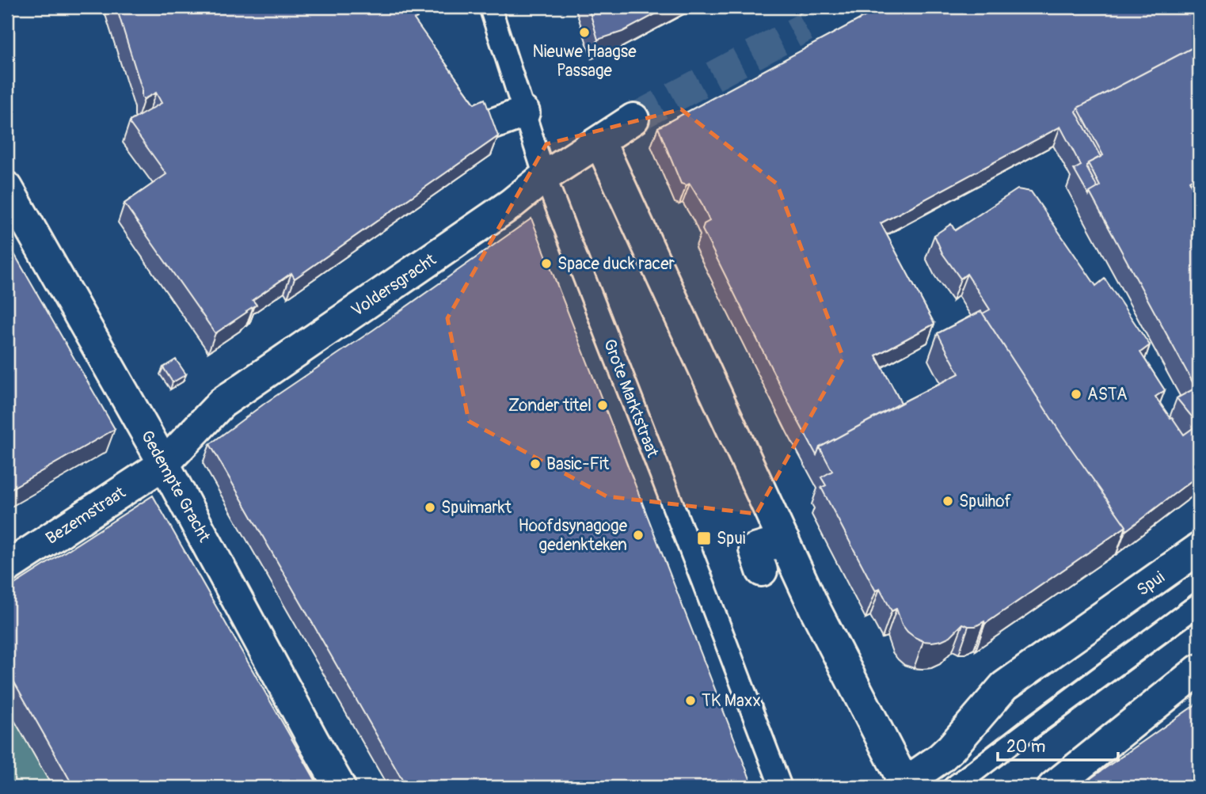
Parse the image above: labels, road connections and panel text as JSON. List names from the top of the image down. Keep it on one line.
{"streets":{"street":["Voldersgracht","Gedempte Gracht","Bezemstraat","Spui"],"lane":["Grote Marktstraat"]},"crossings":[["Voldersgracht","Grote Marktstraat"],["Voldersgracht","Gedempte Gracht"],["Voldersgracht","Bezemstraat"],["Gedempte Gracht","Bezemstraat"]],"places":{"other":["Nieuwe Haagse Passage","Space duck racer","ASTA","Zonder titel","Basic-Fit","Spuihof","Spuimarkt","Hoofdsynagoge gedenkteken","TK Maxx"],"transit":["Spui"]},"scale_bar":"20 m"}
